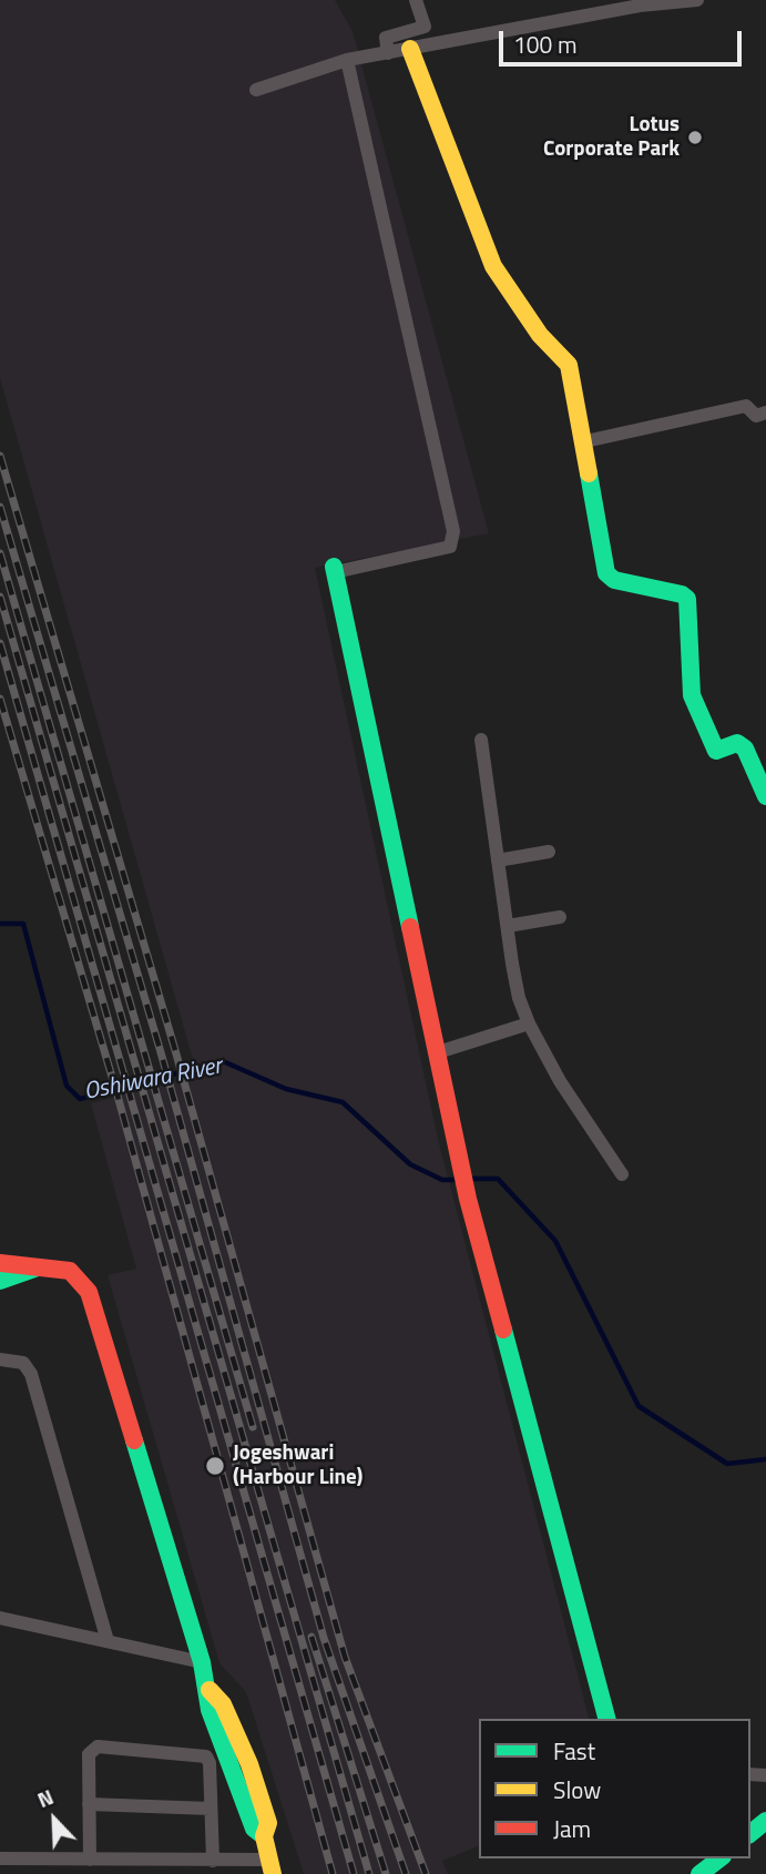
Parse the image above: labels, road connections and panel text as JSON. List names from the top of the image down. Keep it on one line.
{"water":["Oshiwara River"],"places":["Lotus Corporate Park","Jogeshwari (Harbour Line)"],"legend":["Fast","Slow","Jam"],"scale_bar":"100 m","north":"top left"}
